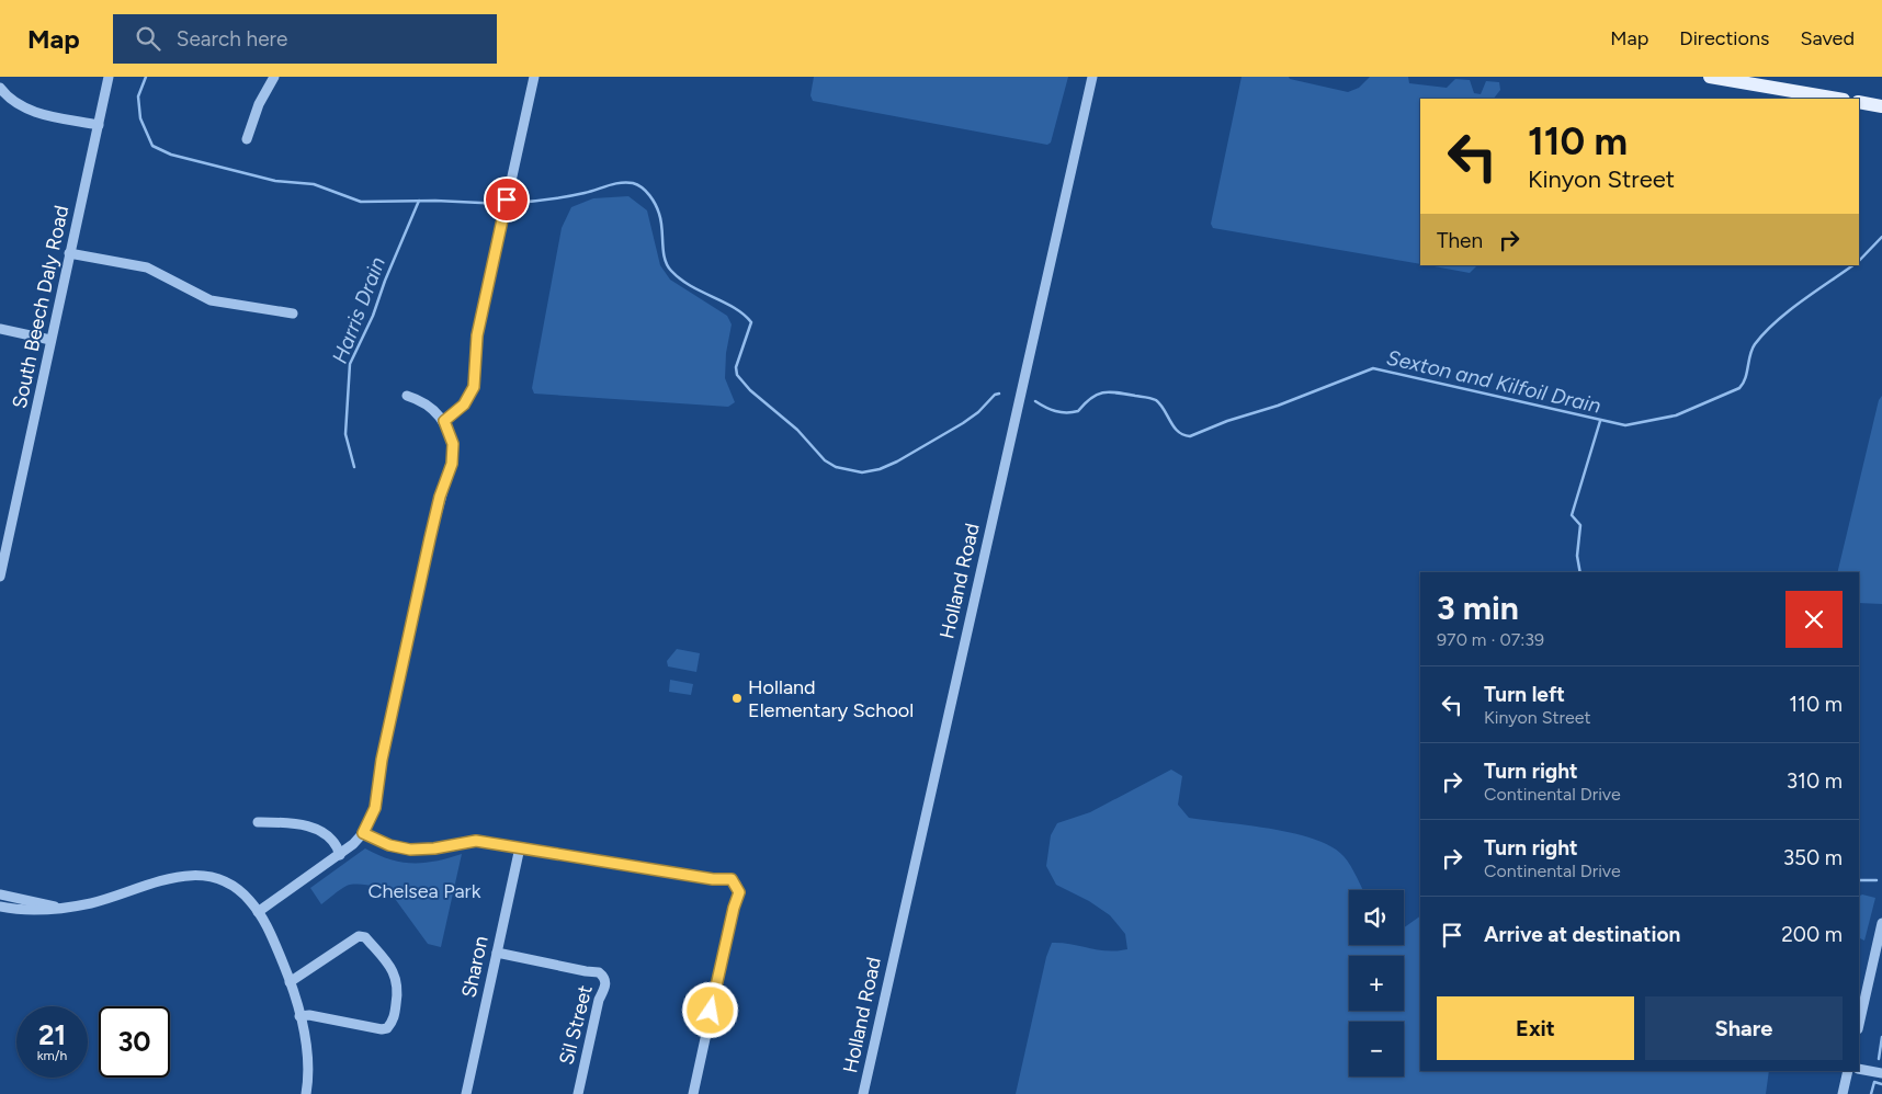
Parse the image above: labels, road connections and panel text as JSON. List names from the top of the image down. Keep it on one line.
{"streets":{"street":["South Beech Daly Road","Holland Road","Sharon","Sil Street"]},"crossings":[["Sharon","Sil Street"]],"water":["Harris Drain","Sexton and Kilfoil Drain"],"parks":["Chelsea Park"],"places":["Holland Elementary School"],"page":{"header":"Map","search":"Search here","nav":["Map","Directions","Saved"],"turn":["110 m","Kinyon Street"],"then":"Then","heading":["3 min","970 m · 07:39"],"list":[{"name":"Turn left","note":"Kinyon Street","value":"110 m"},{"name":"Turn right","note":"Continental Drive","value":"310 m"},{"name":"Turn right","note":"Continental Drive","value":"350 m"},{"name":"Arrive at destination","value":"200 m"}],"map_buttons":["+","−"],"buttons":["Exit","Share"],"speed":"21 km/h","limit":"30"}}
